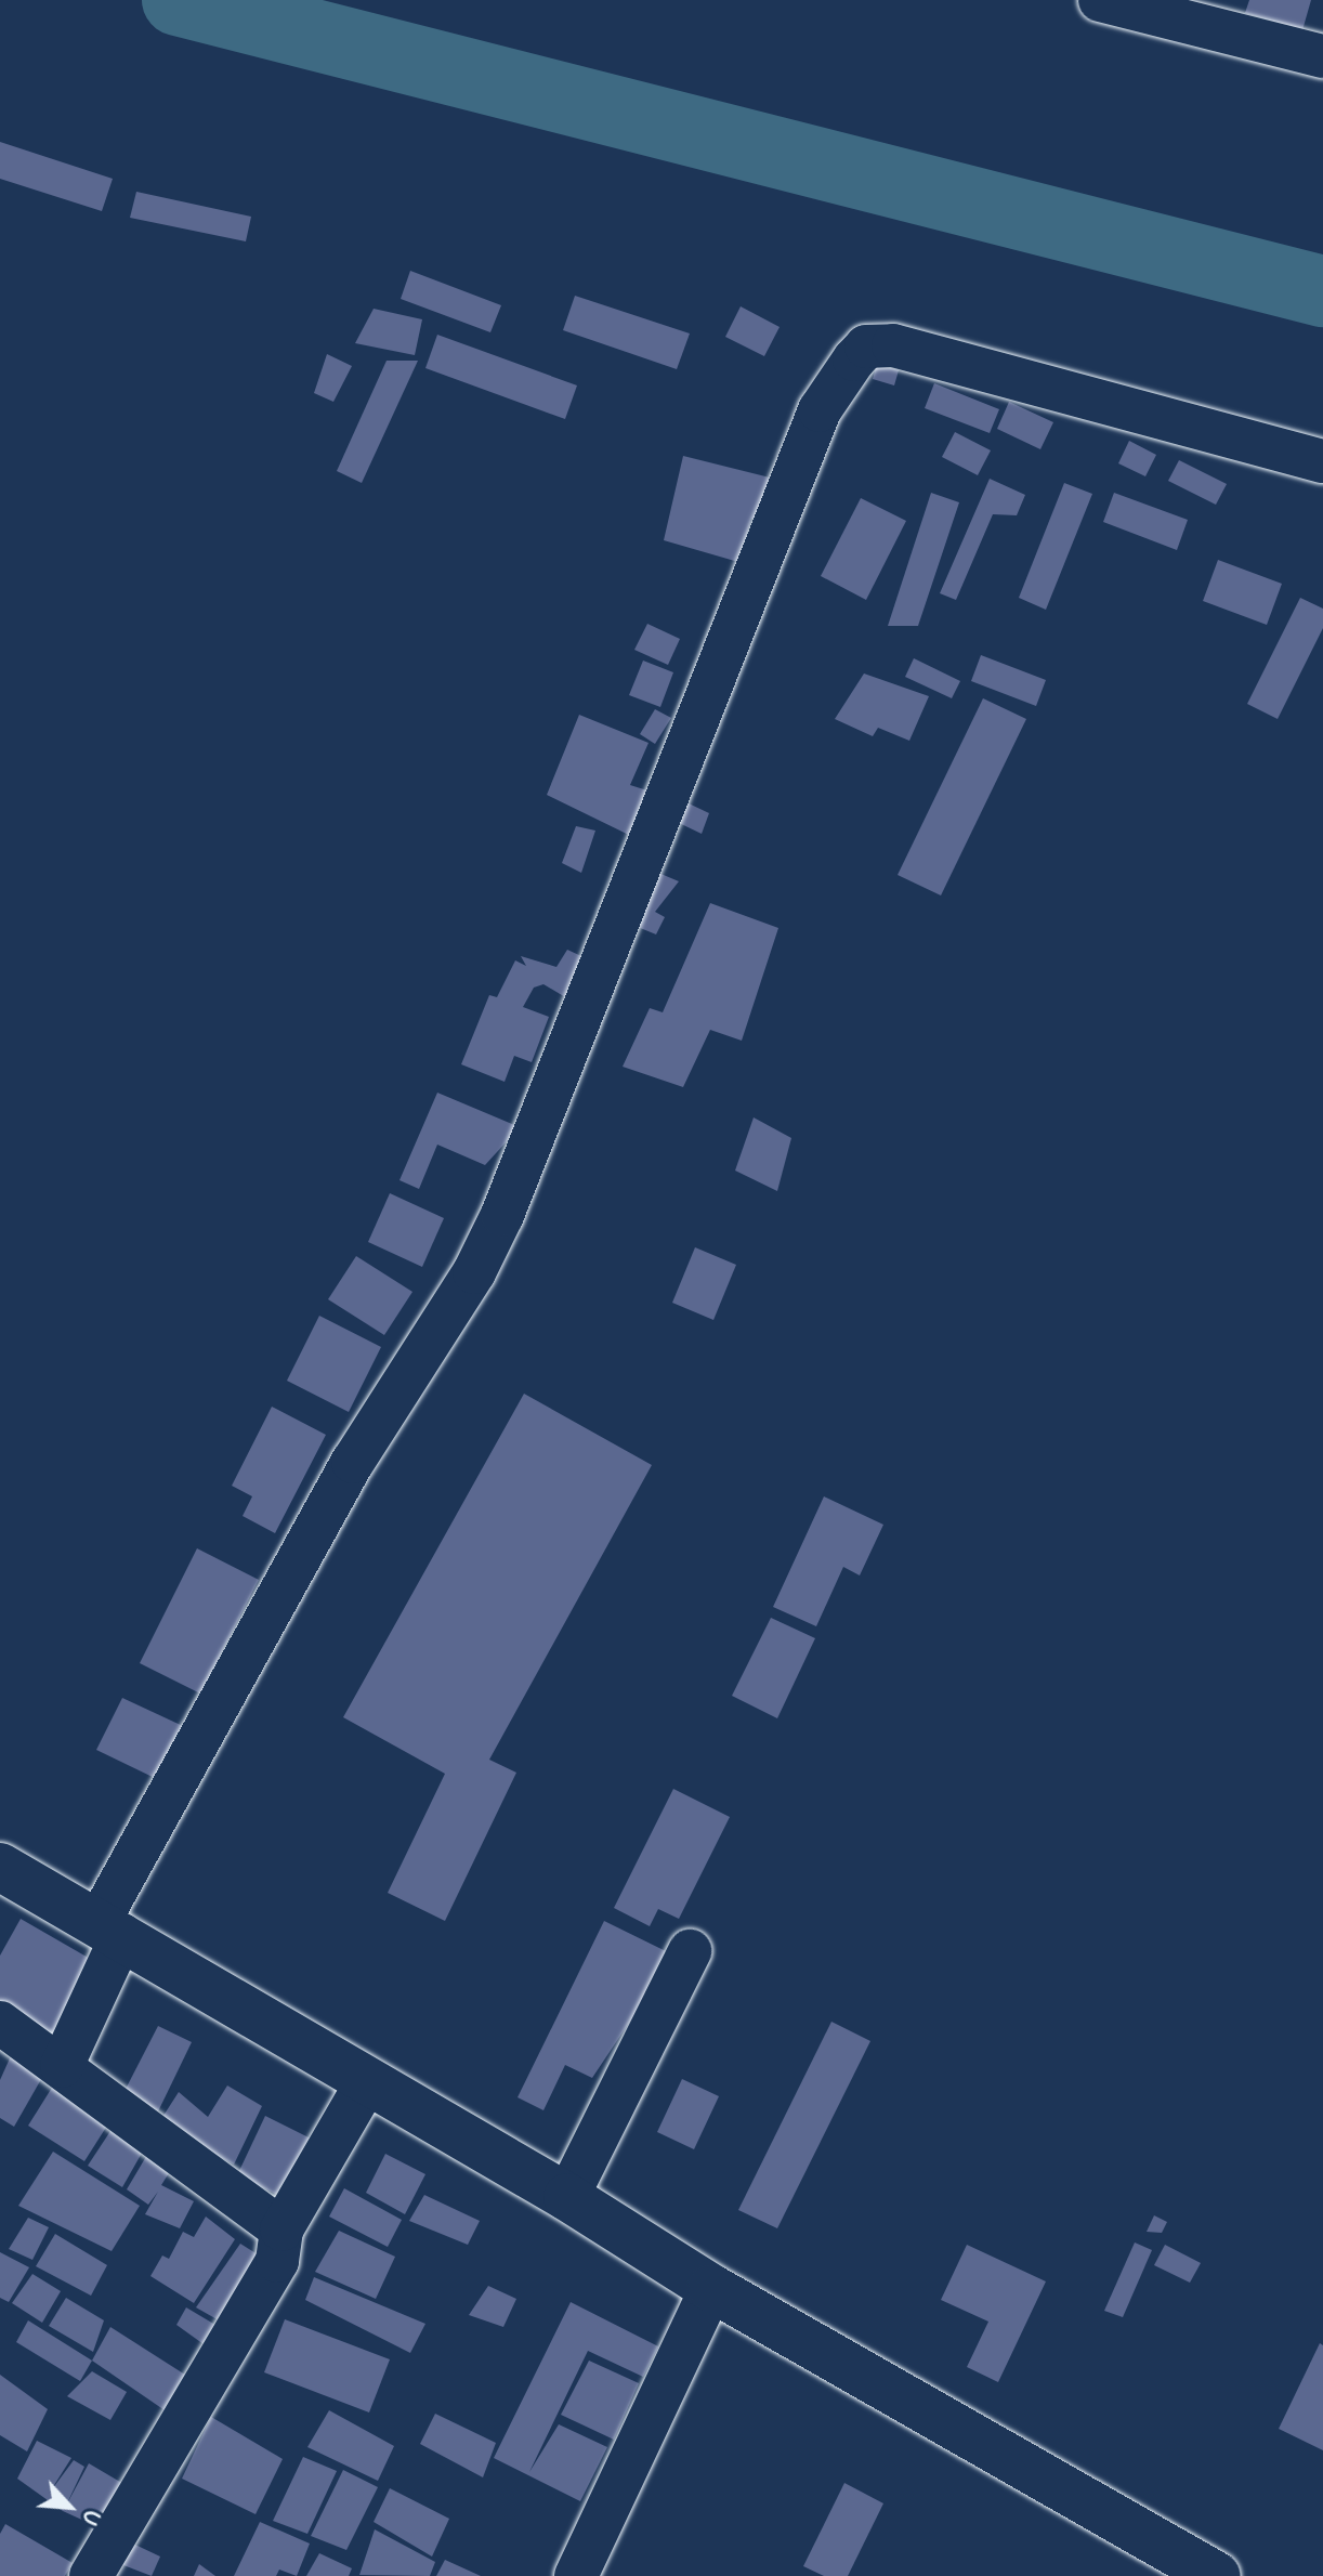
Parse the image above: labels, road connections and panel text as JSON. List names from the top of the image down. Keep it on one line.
{"north":"bottom right"}
